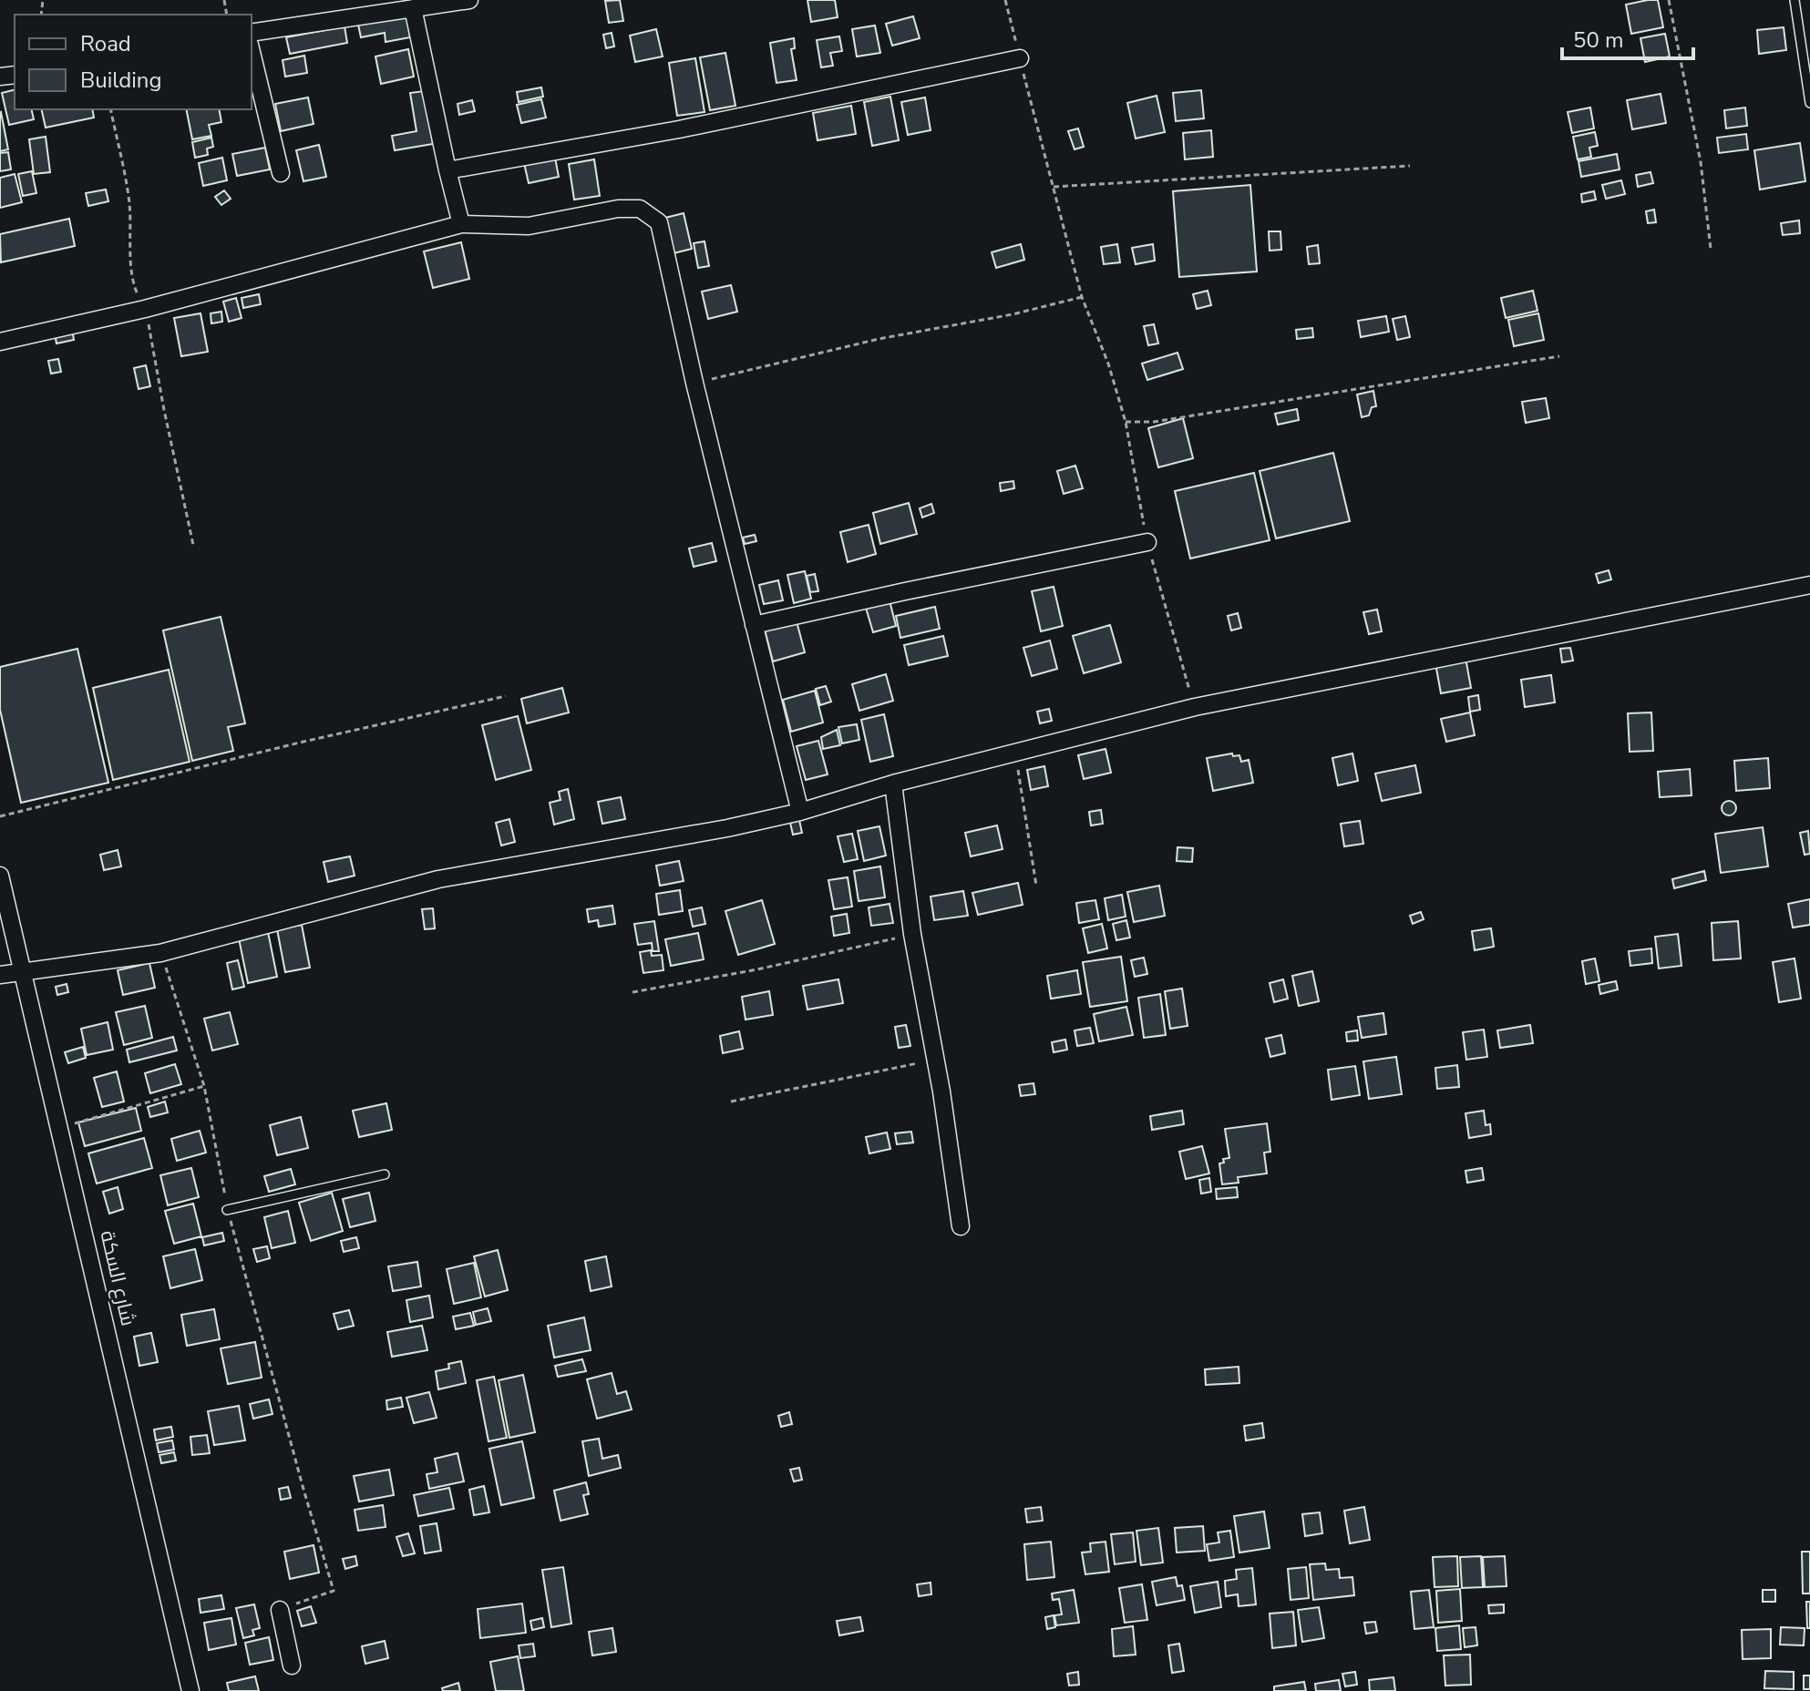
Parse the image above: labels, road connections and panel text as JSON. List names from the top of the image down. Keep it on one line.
{"streets":{"street":["شارع السكة"]},"legend":["Road","Building"],"scale_bar":"50 m"}
